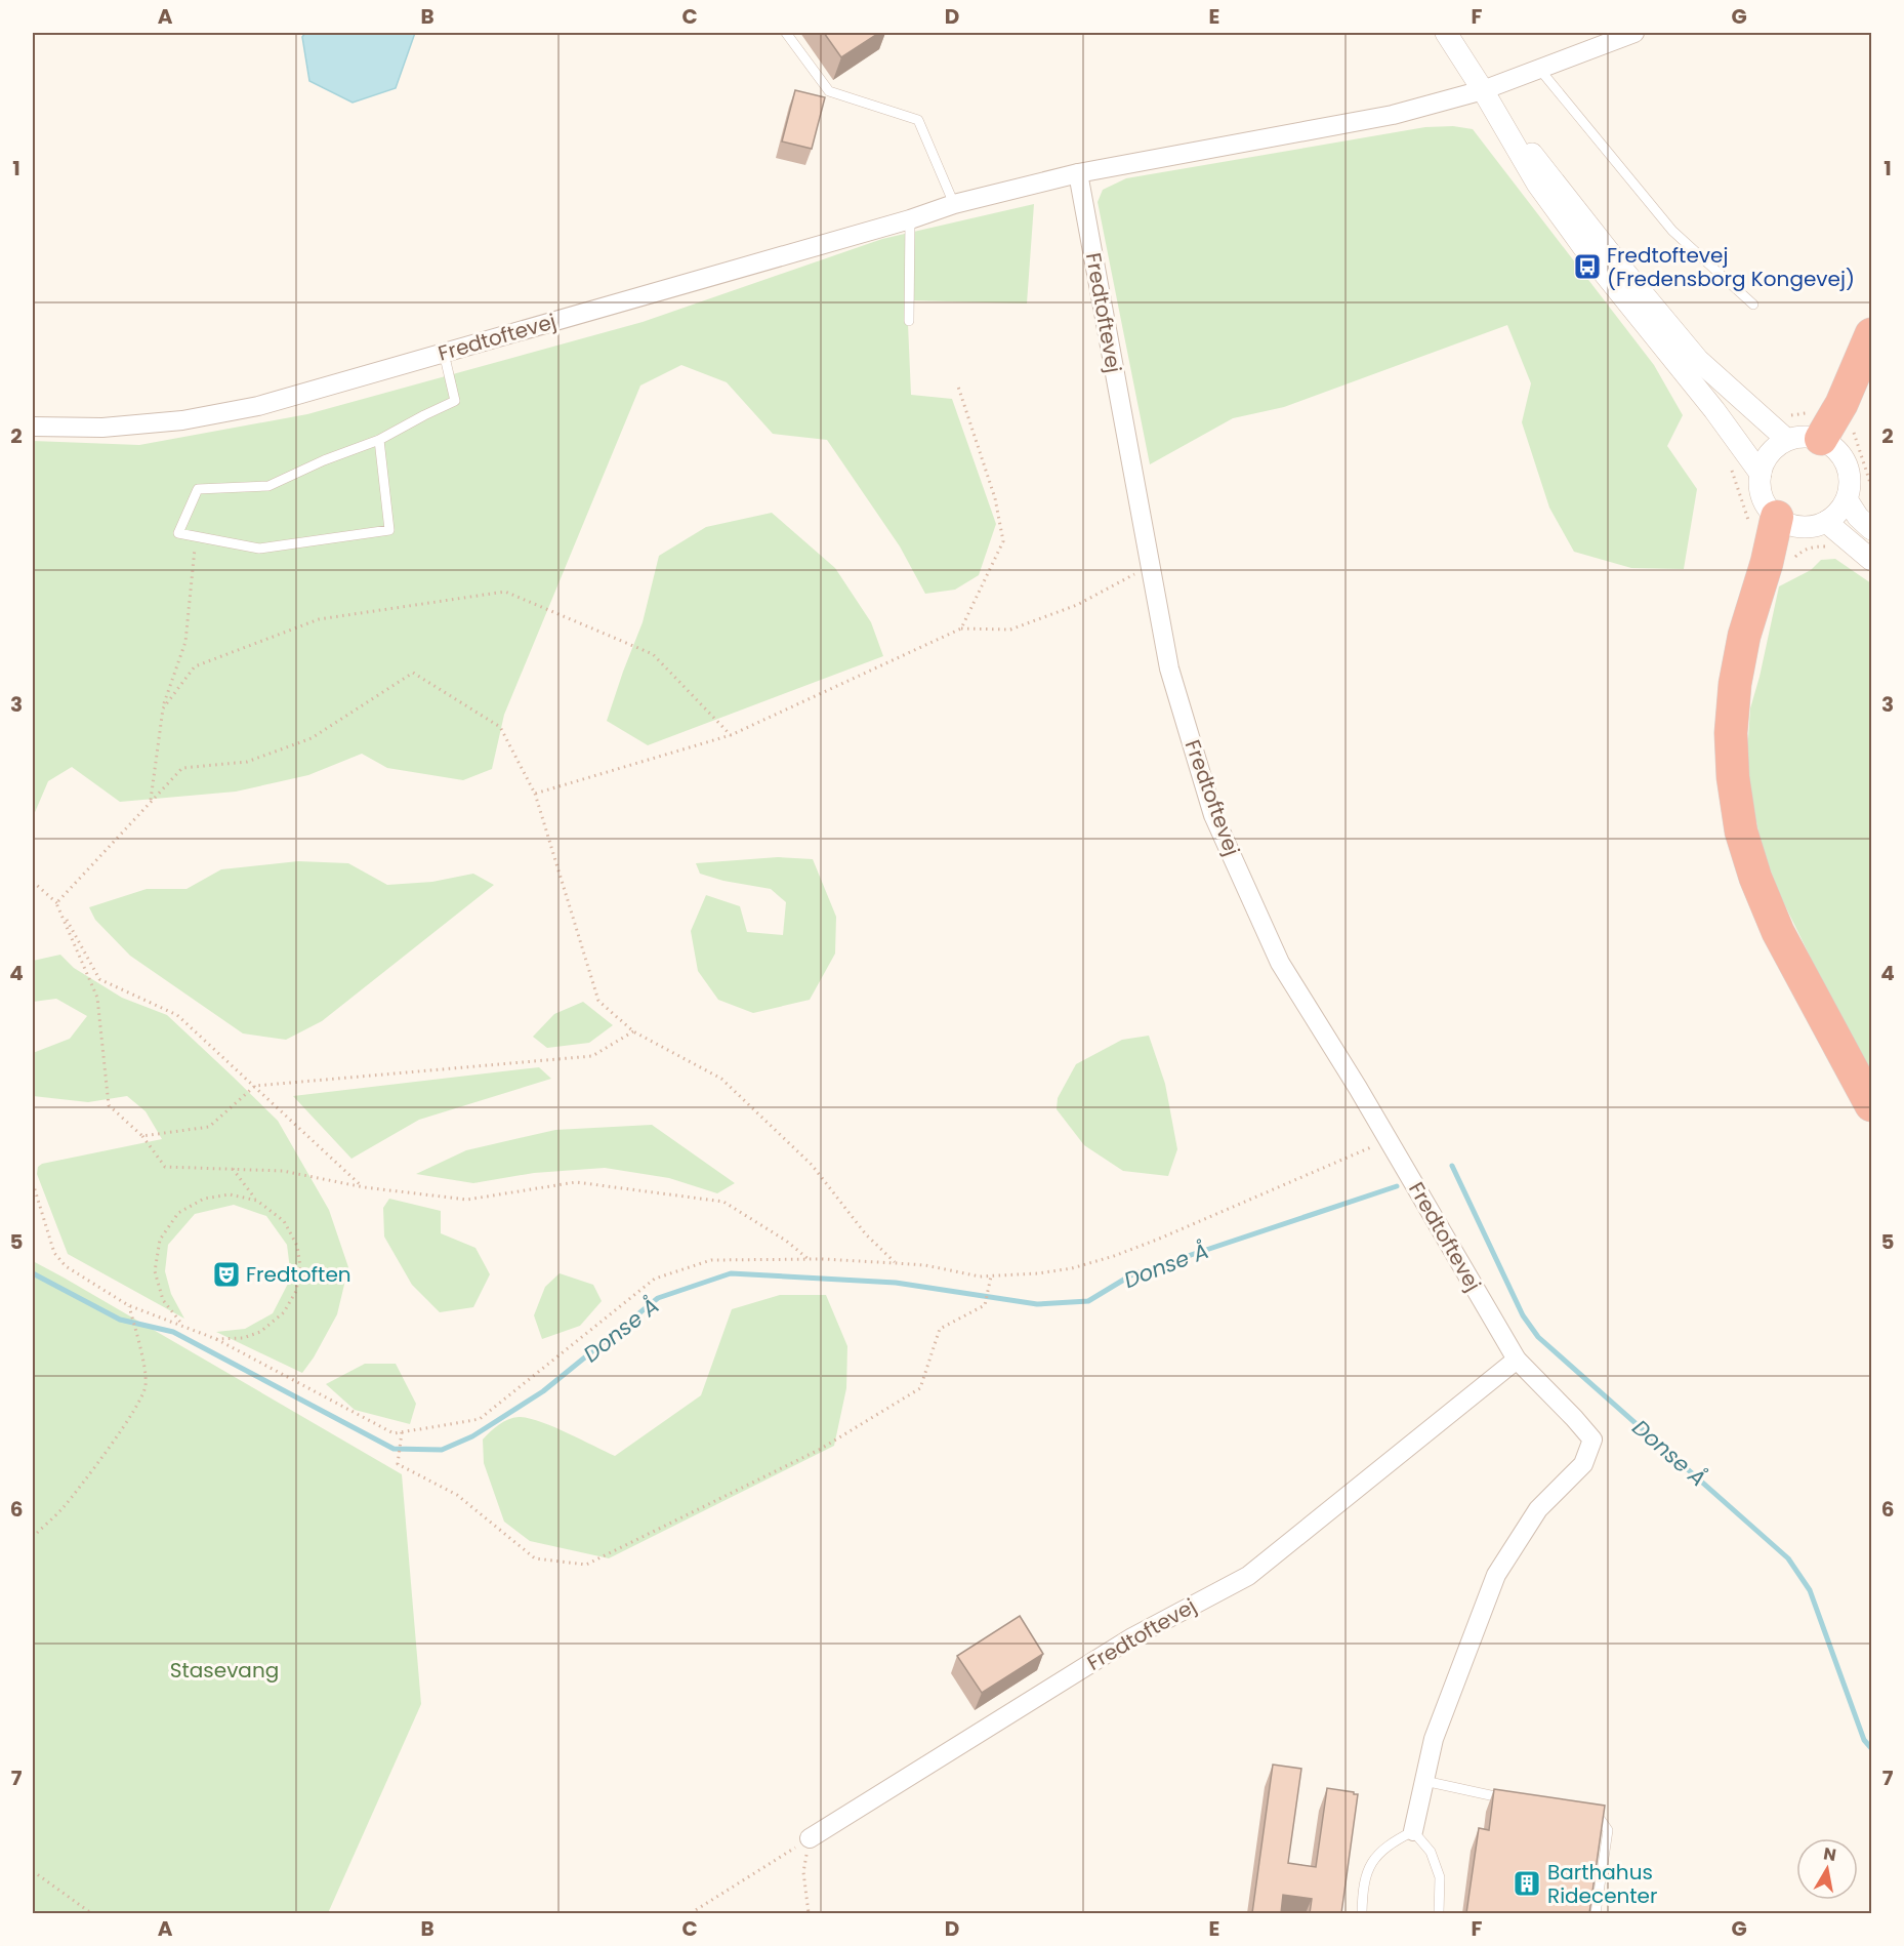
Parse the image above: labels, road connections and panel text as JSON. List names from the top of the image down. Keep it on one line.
{"streets":{"street":["Fredtoftevej"]},"water":["Donse Å"],"parks":["Stasevang"],"places":{"bus stop":["Fredtoftevej (Fredensborg Kongevej)"],"theatre":["Fredtoften"],"building":["Barthahus Ridecenter"]},"north":"top","grid":{"columns":["A","B","C","D","E","F","G"],"rows":["1","2","3","4","5","6","7"]}}
